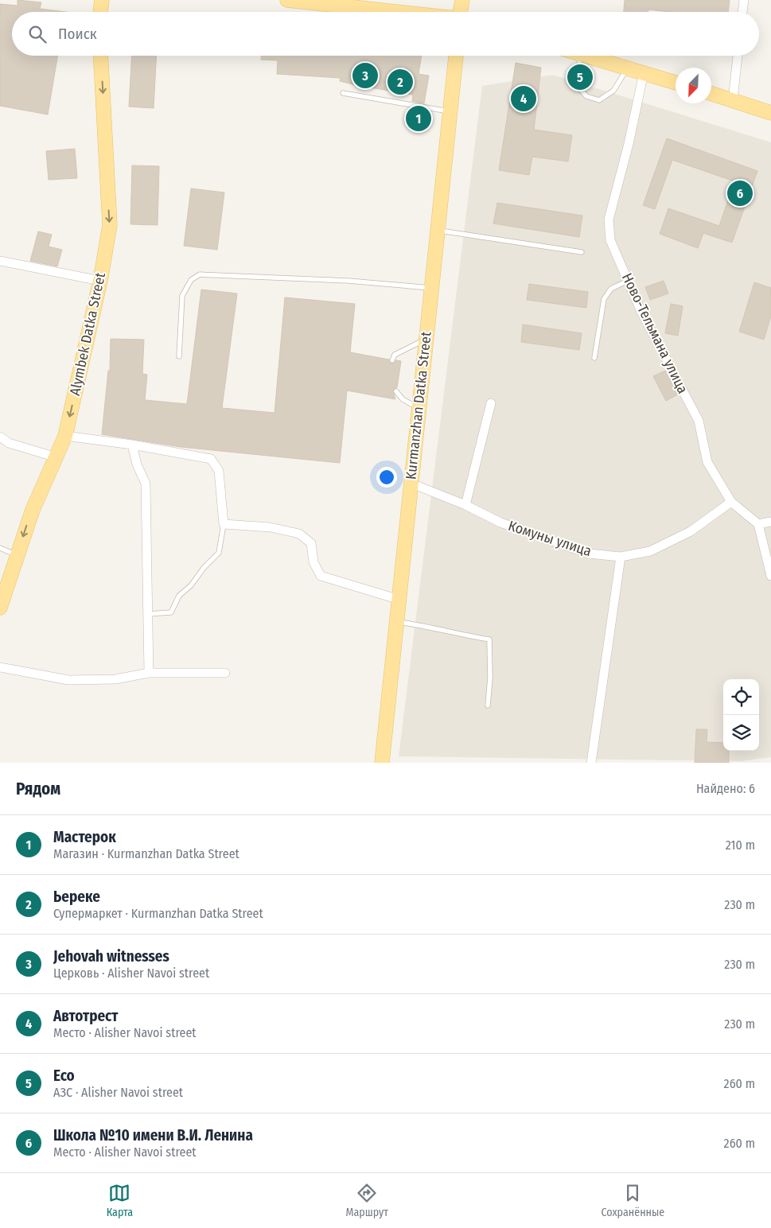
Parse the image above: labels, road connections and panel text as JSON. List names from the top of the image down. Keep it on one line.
{"streets":{"main road":["Alymbek Datka Street","Kurmanzhan Datka Street"],"street":["Ново-Тельмана улица","Комуны улица"]},"crossings":[["Ново-Тельмана улица","Комуны улица"],["Kurmanzhan Datka Street","Комуны улица"]],"one_way":["Alymbek Datka Street"],"north":"bottom left","page":{"search":"Поиск","pins":["3","5","2","4","1","6"],"heading":["Рядом","Найдено: 6"],"list":[{"mark":"1","name":"Мастерок","note":"Магазин · Kurmanzhan Datka Street","value":"210 m"},{"mark":"2","name":"Ьереке","note":"Супермаркет · Kurmanzhan Datka Street","value":"230 m"},{"mark":"3","name":"Jehovah witnesses","note":"Церковь · Alisher Navoi street","value":"230 m"},{"mark":"4","name":"Автотрест","note":"Место · Alisher Navoi street","value":"230 m"},{"mark":"5","name":"Есо","note":"АЗС · Alisher Navoi street","value":"260 m"},{"mark":"6","name":"Школа №10 имени В.И. Ленина","note":"Место · Alisher Navoi street","value":"260 m"}],"nav":["Карта","Маршрут","Сохранённые"]}}
